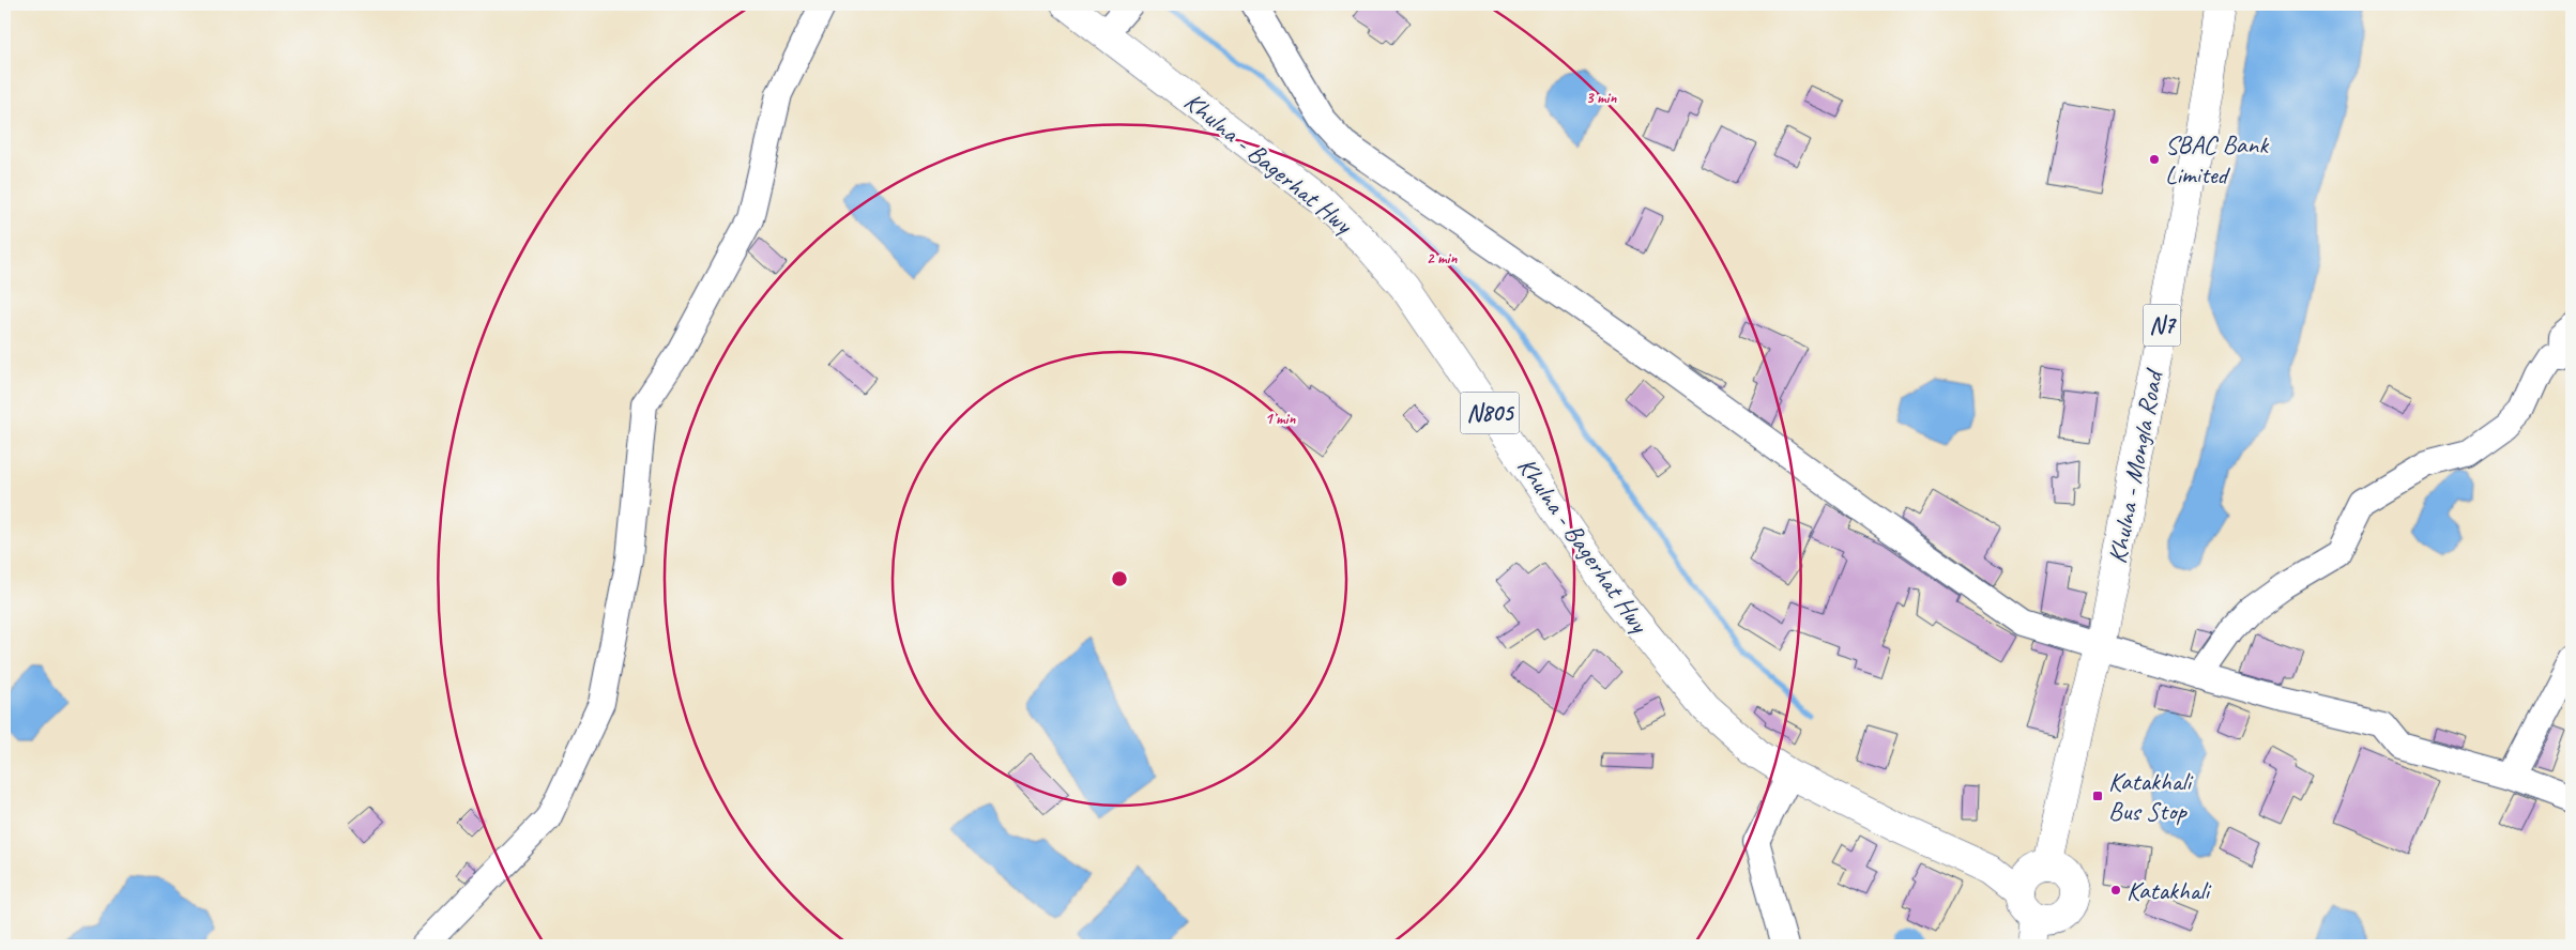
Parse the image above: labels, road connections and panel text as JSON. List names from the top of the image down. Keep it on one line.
{"streets":{"highway":["Khulna - Bagerhat Hwy","N7","N805","Khulna - Mongla Road"]},"crossings":[["Khulna - Bagerhat Hwy","Khulna - Mongla Road"]],"places":{"other":["SBAC Bank Limited","Katakhali"],"transit":["Katakhali Bus Stop"]},"rings":["3 min","2 min","1 min"]}
